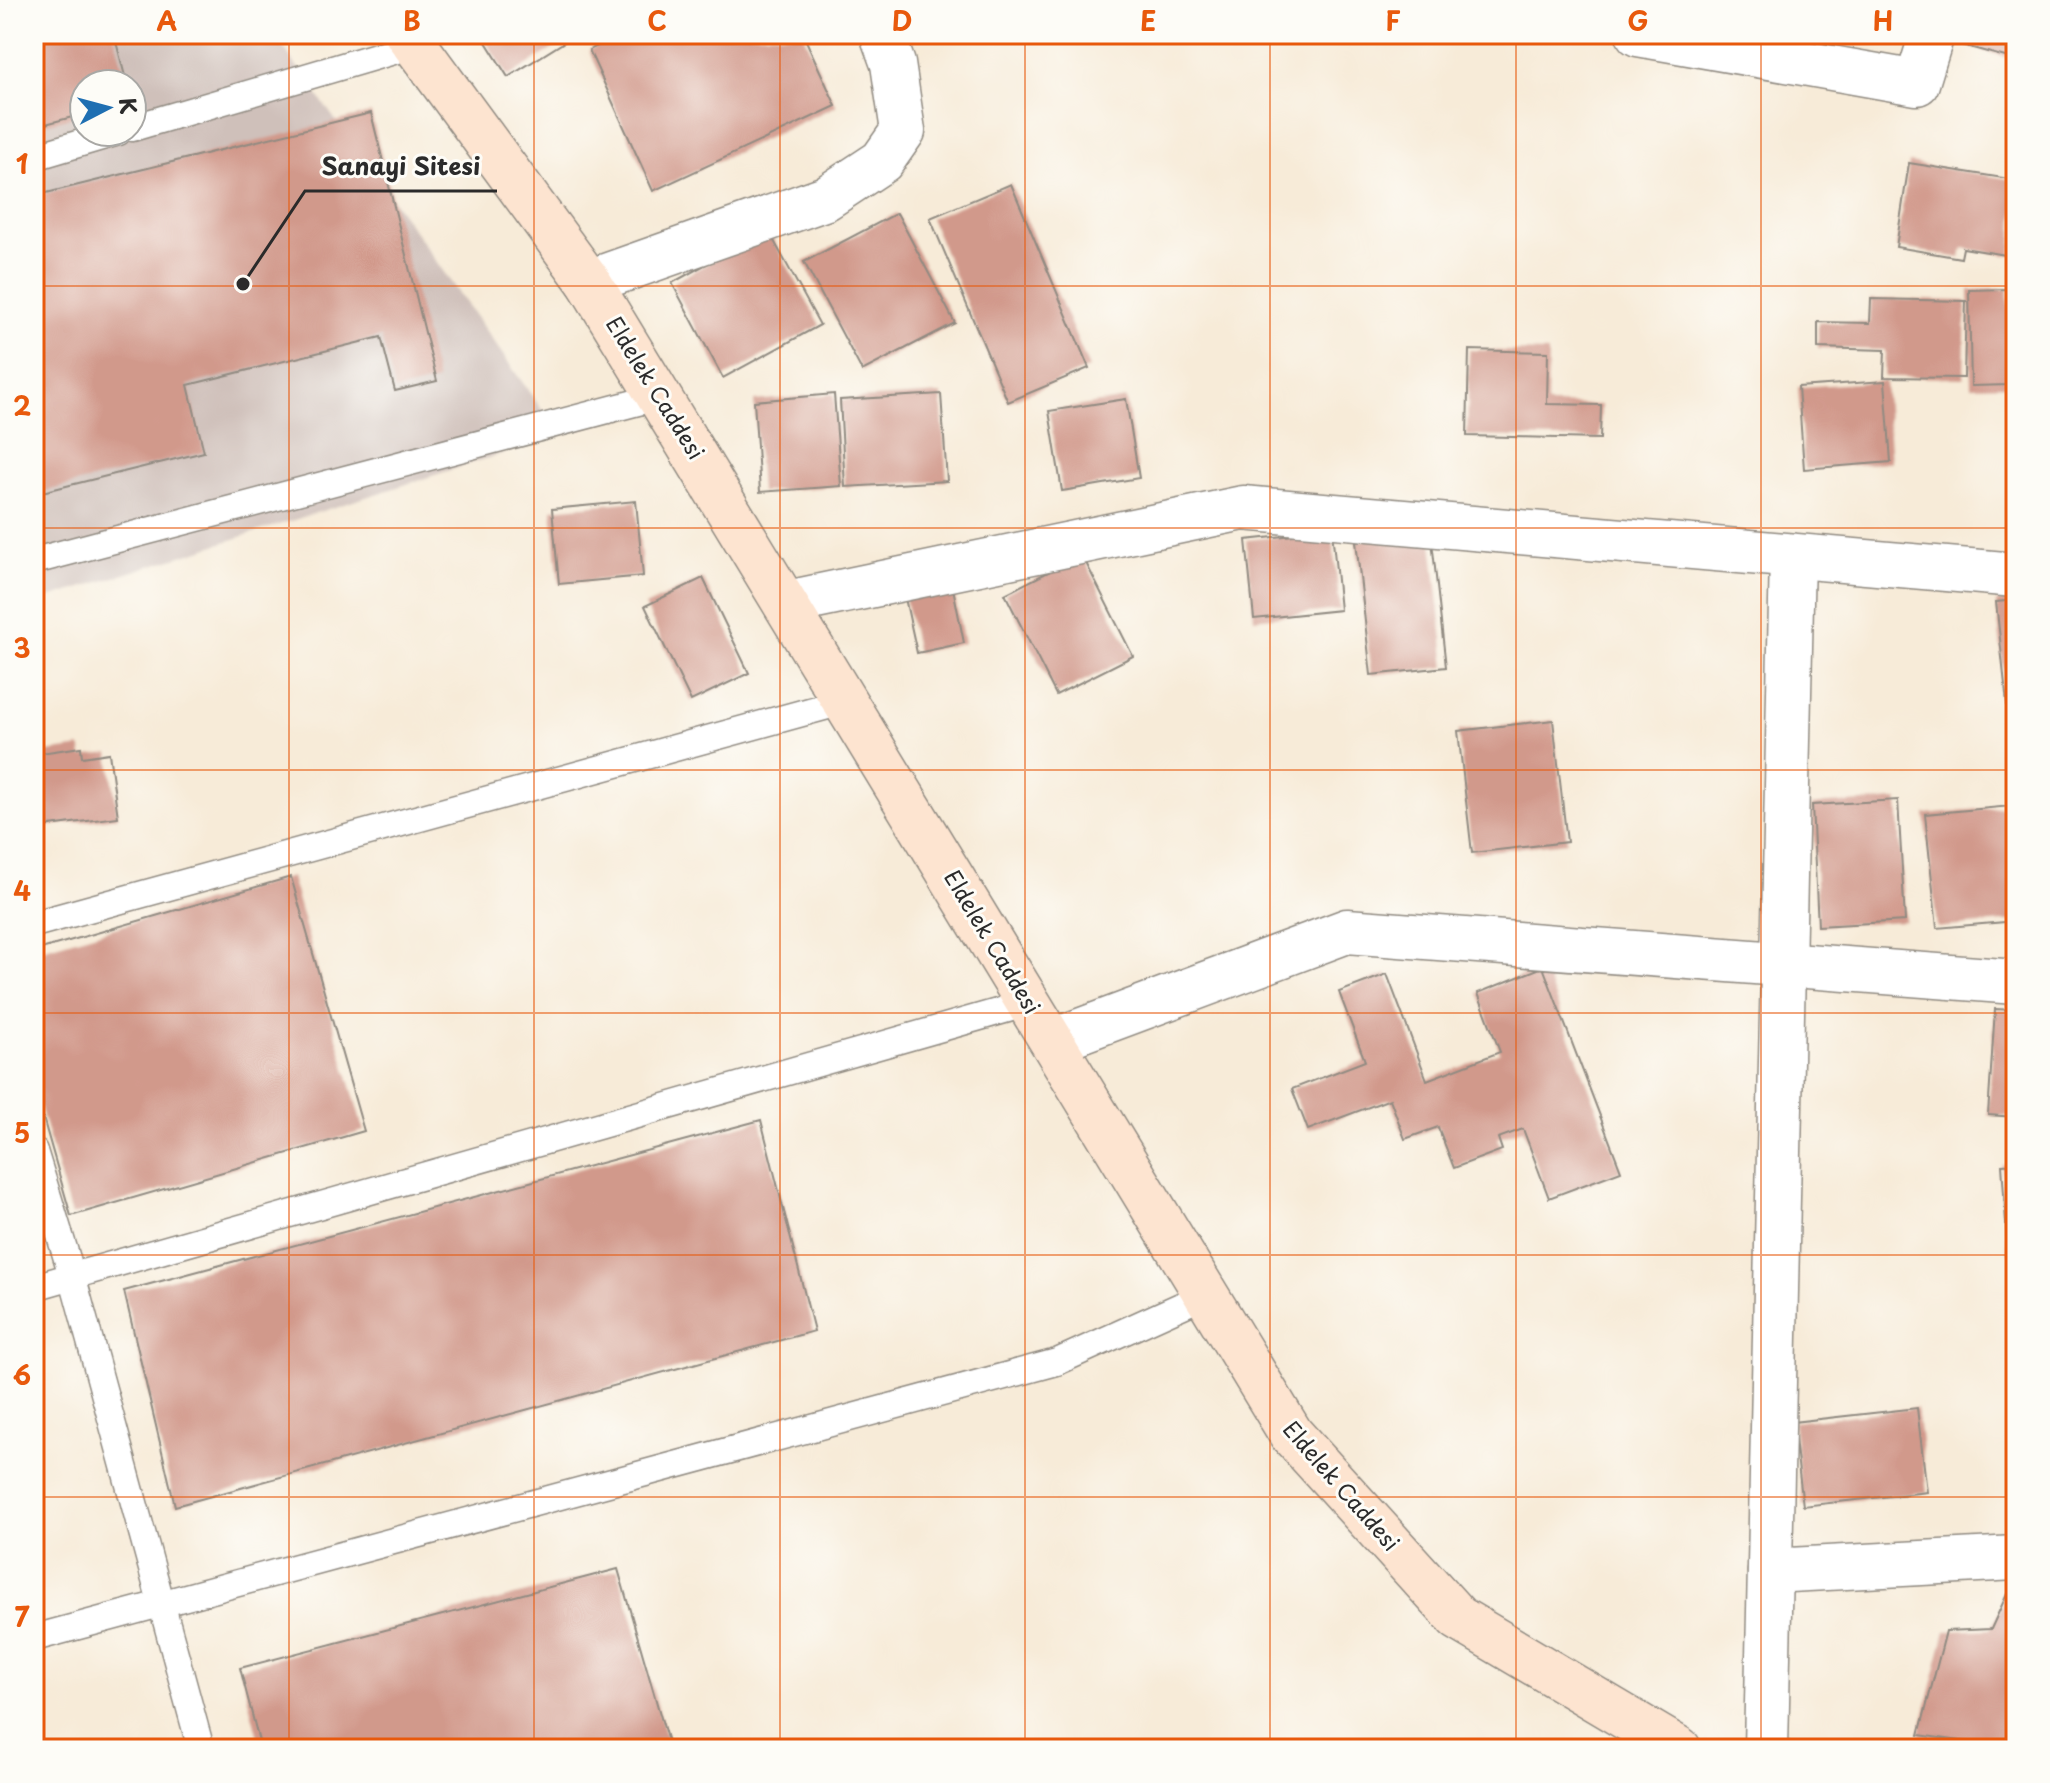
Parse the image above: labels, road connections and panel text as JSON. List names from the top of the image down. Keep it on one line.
{"streets":{"street":["Eldelek Caddesi"]},"places":["Sanayi Sitesi"],"north":"right","grid":{"columns":["A","B","C","D","E","F","G","H"],"rows":["1","2","3","4","5","6","7"]}}
